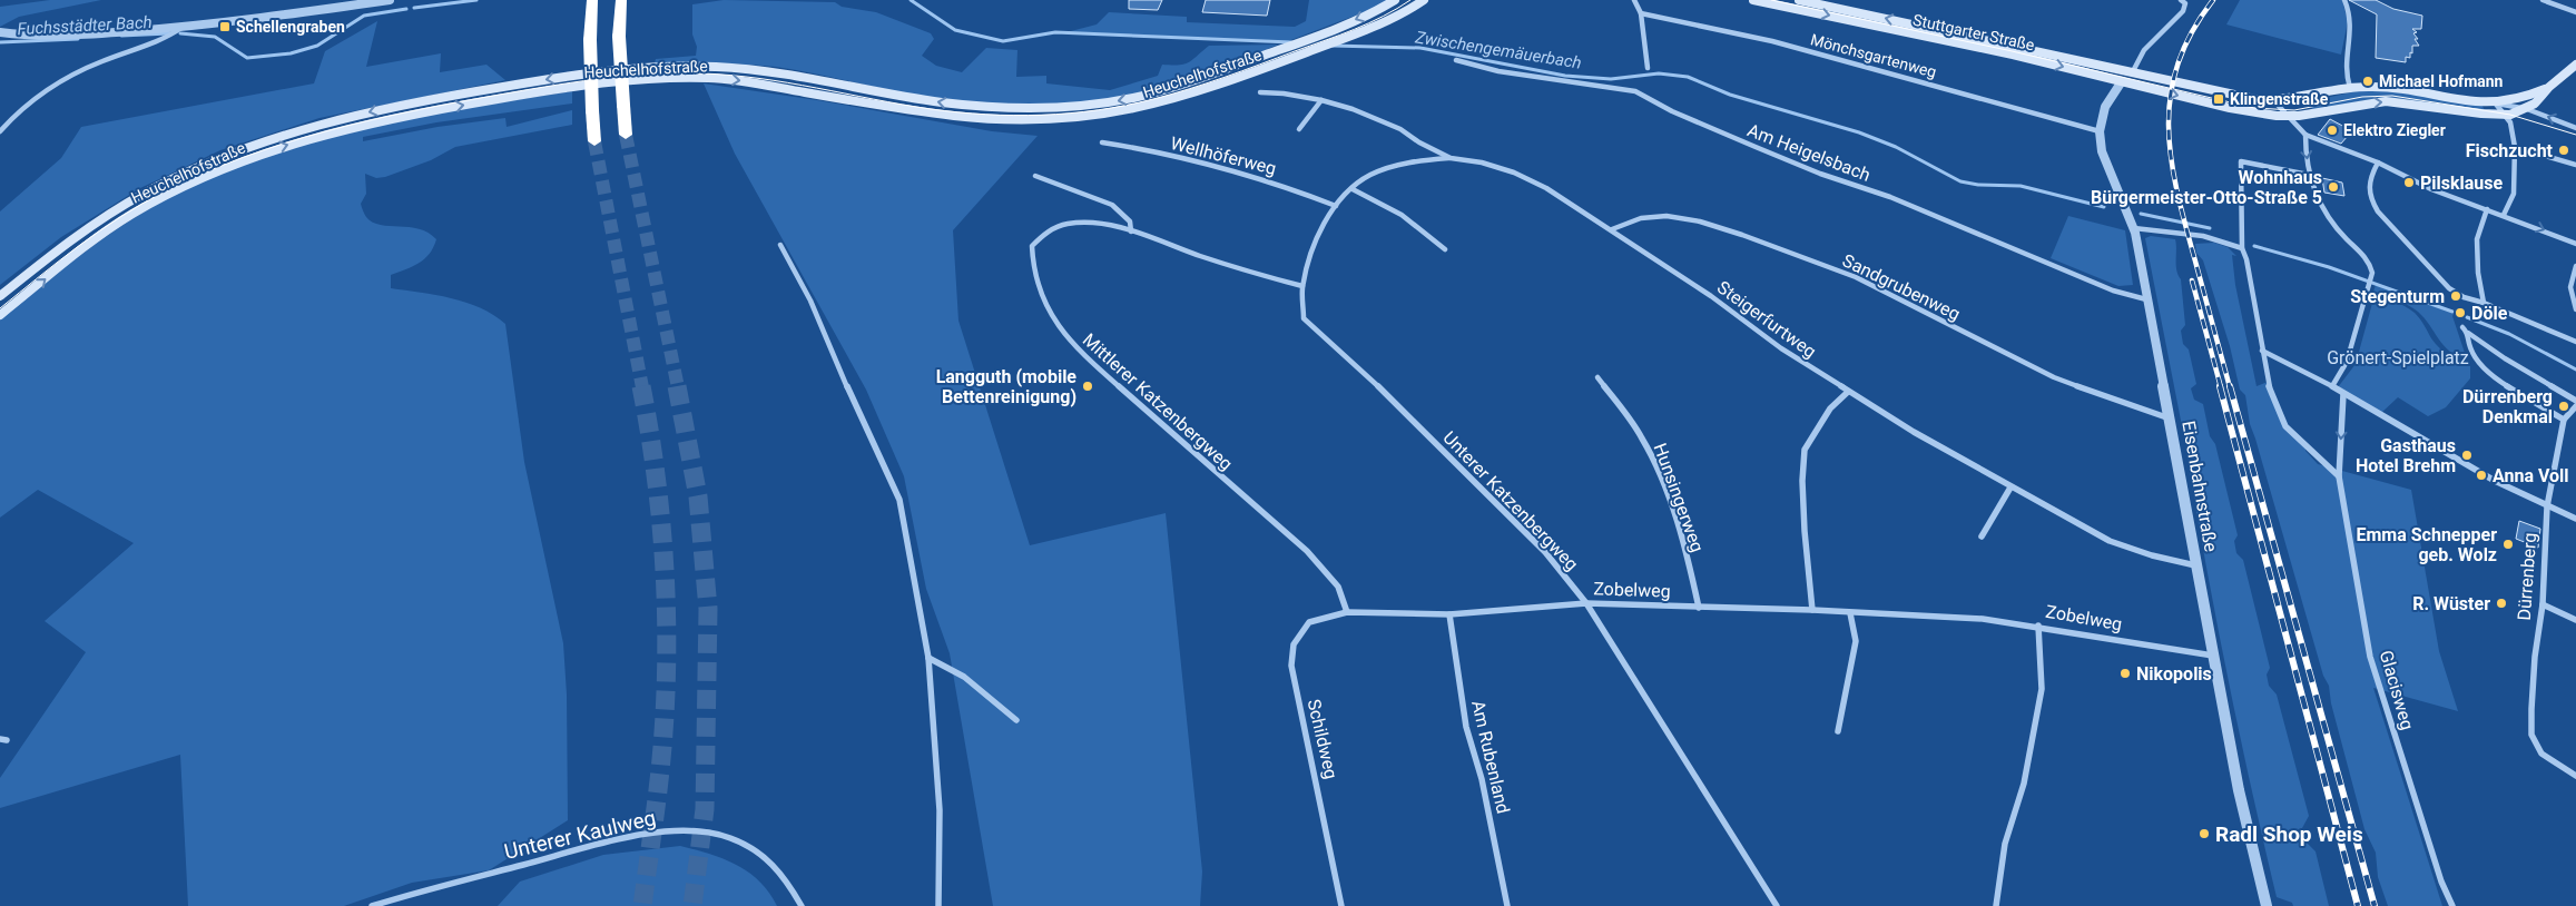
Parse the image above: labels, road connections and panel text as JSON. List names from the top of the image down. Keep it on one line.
{"streets":{"main road":["Stuttgarter Straße","Heuchelhofstraße"],"street":["Mönchsgartenweg","Am Heigelsbach","Wellhöferweg","Sandgrubenweg","Steigerfurtweg","Mittlerer Katzenbergweg","Eisenbahnstraße","Hunsingerweg","Unterer Katzenbergweg","Dürrenberg","Zobelweg","Glacisweg","Schildweg","Am Rubenland","Unterer Kaulweg"]},"crossings":[["Stuttgarter Straße","Eisenbahnstraße"],["Mönchsgartenweg","Eisenbahnstraße"],["Am Heigelsbach","Eisenbahnstraße"],["Wellhöferweg","Unterer Katzenbergweg"],["Sandgrubenweg","Steigerfurtweg"],["Sandgrubenweg","Eisenbahnstraße"],["Steigerfurtweg","Eisenbahnstraße"],["Steigerfurtweg","Unterer Katzenbergweg"],["Mittlerer Katzenbergweg","Unterer Katzenbergweg"],["Mittlerer Katzenbergweg","Zobelweg"],["Mittlerer Katzenbergweg","Schildweg"],["Eisenbahnstraße","Zobelweg"],["Hunsingerweg","Zobelweg"],["Unterer Katzenbergweg","Zobelweg"],["Zobelweg","Schildweg"],["Zobelweg","Am Rubenland"]],"water":["Fuchsstädter Bach","Zwischengemäuerbach"],"parks":["Grönert-Spielplatz"],"places":{"transit":["Schellengraben","Klingenstraße"],"other":["Michael Hofmann","Elektro Ziegler","Fischzucht","Pilsklause","Wohnhaus Bürgermeister-Otto-Straße 5","Stegenturm","Döle","Langguth (mobile Bettenreinigung)","Dürrenberg Denkmal","Gasthaus Hotel Brehm","Anna Voll","Emma Schnepper geb. Wolz","R. Wüster","Nikopolis","Radl Shop Weis"]}}
